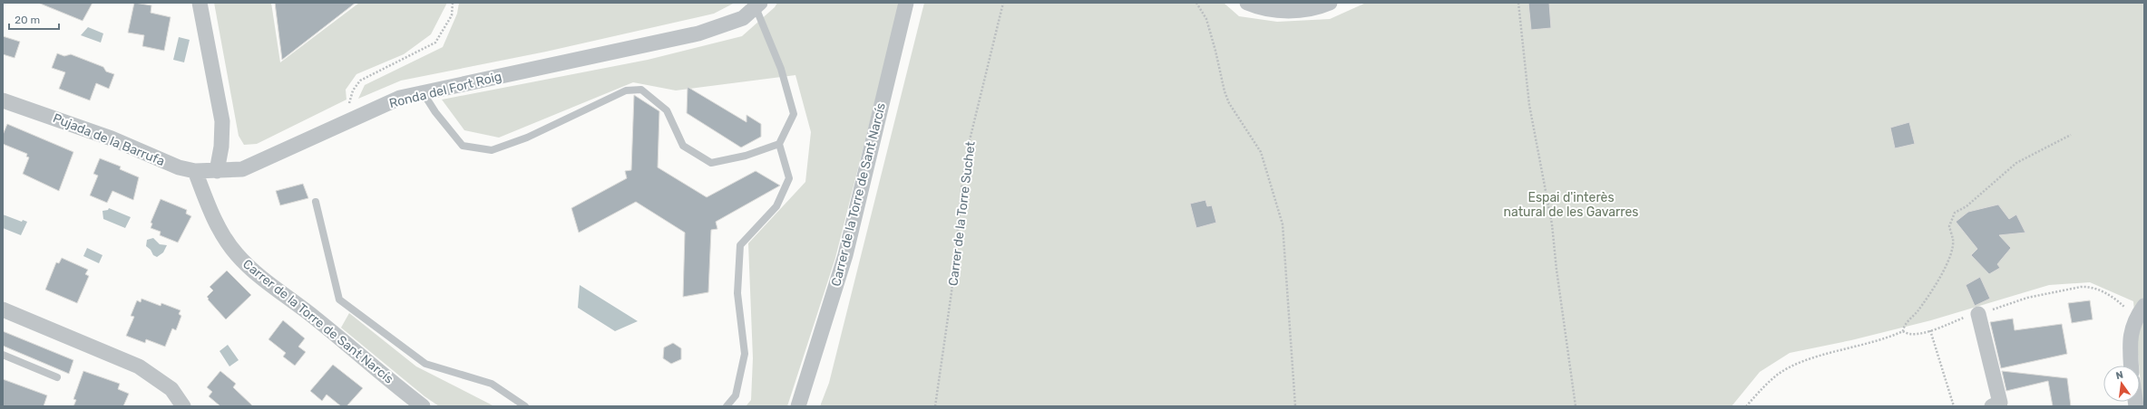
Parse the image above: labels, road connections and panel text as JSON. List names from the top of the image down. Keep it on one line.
{"streets":{"street":["Ronda del Fort Roig","Pujada de la Barrufa","Carrer de la Torre de Sant Narcís"],"path":["Carrer de la Torre Suchet"]},"crossings":[["Ronda del Fort Roig","Pujada de la Barrufa"],["Pujada de la Barrufa","Carrer de la Torre de Sant Narcís"]],"parks":["Espai d'interès natural de les Gavarres"],"scale_bar":"20 m","north":"top"}
